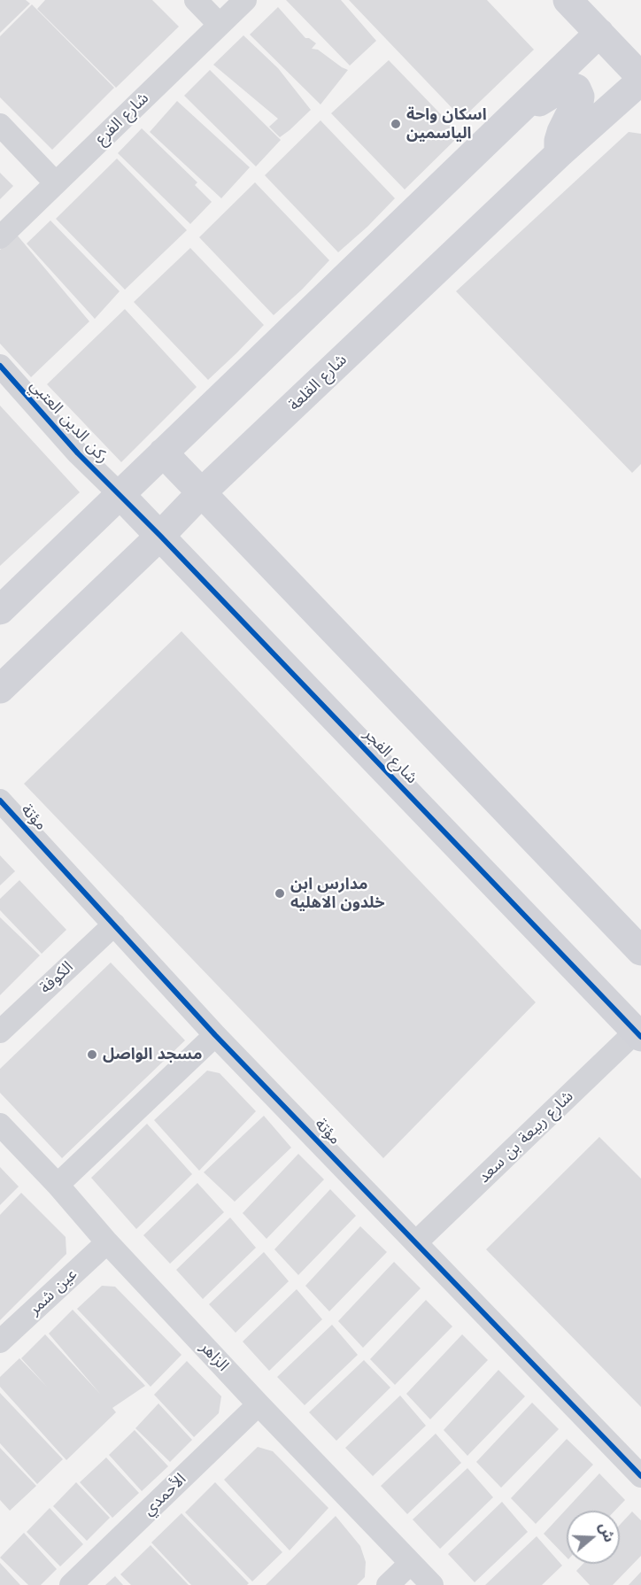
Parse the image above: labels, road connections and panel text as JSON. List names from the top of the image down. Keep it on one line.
{"streets":{"street":["شارع الفرع","شارع القلعة","ركن الدين العتبي","شارع الفجر","مؤتة","الكوفة","شارع ربيعة بن سعد","عين شمر","الزاهر","الأحمدي"]},"crossings":[["شارع القلعة","شارع الفجر"],["ركن الدين العتبي","شارع الفجر"],["شارع الفجر","شارع ربيعة بن سعد"],["مؤتة","الكوفة"],["مؤتة","شارع ربيعة بن سعد"],["عين شمر","الزاهر"],["الزاهر","الأحمدي"]],"places":["اسكان واحة الياسمين","مدارس ابن خلدون الاهليه","مسجد الواصل"],"north":"right"}
